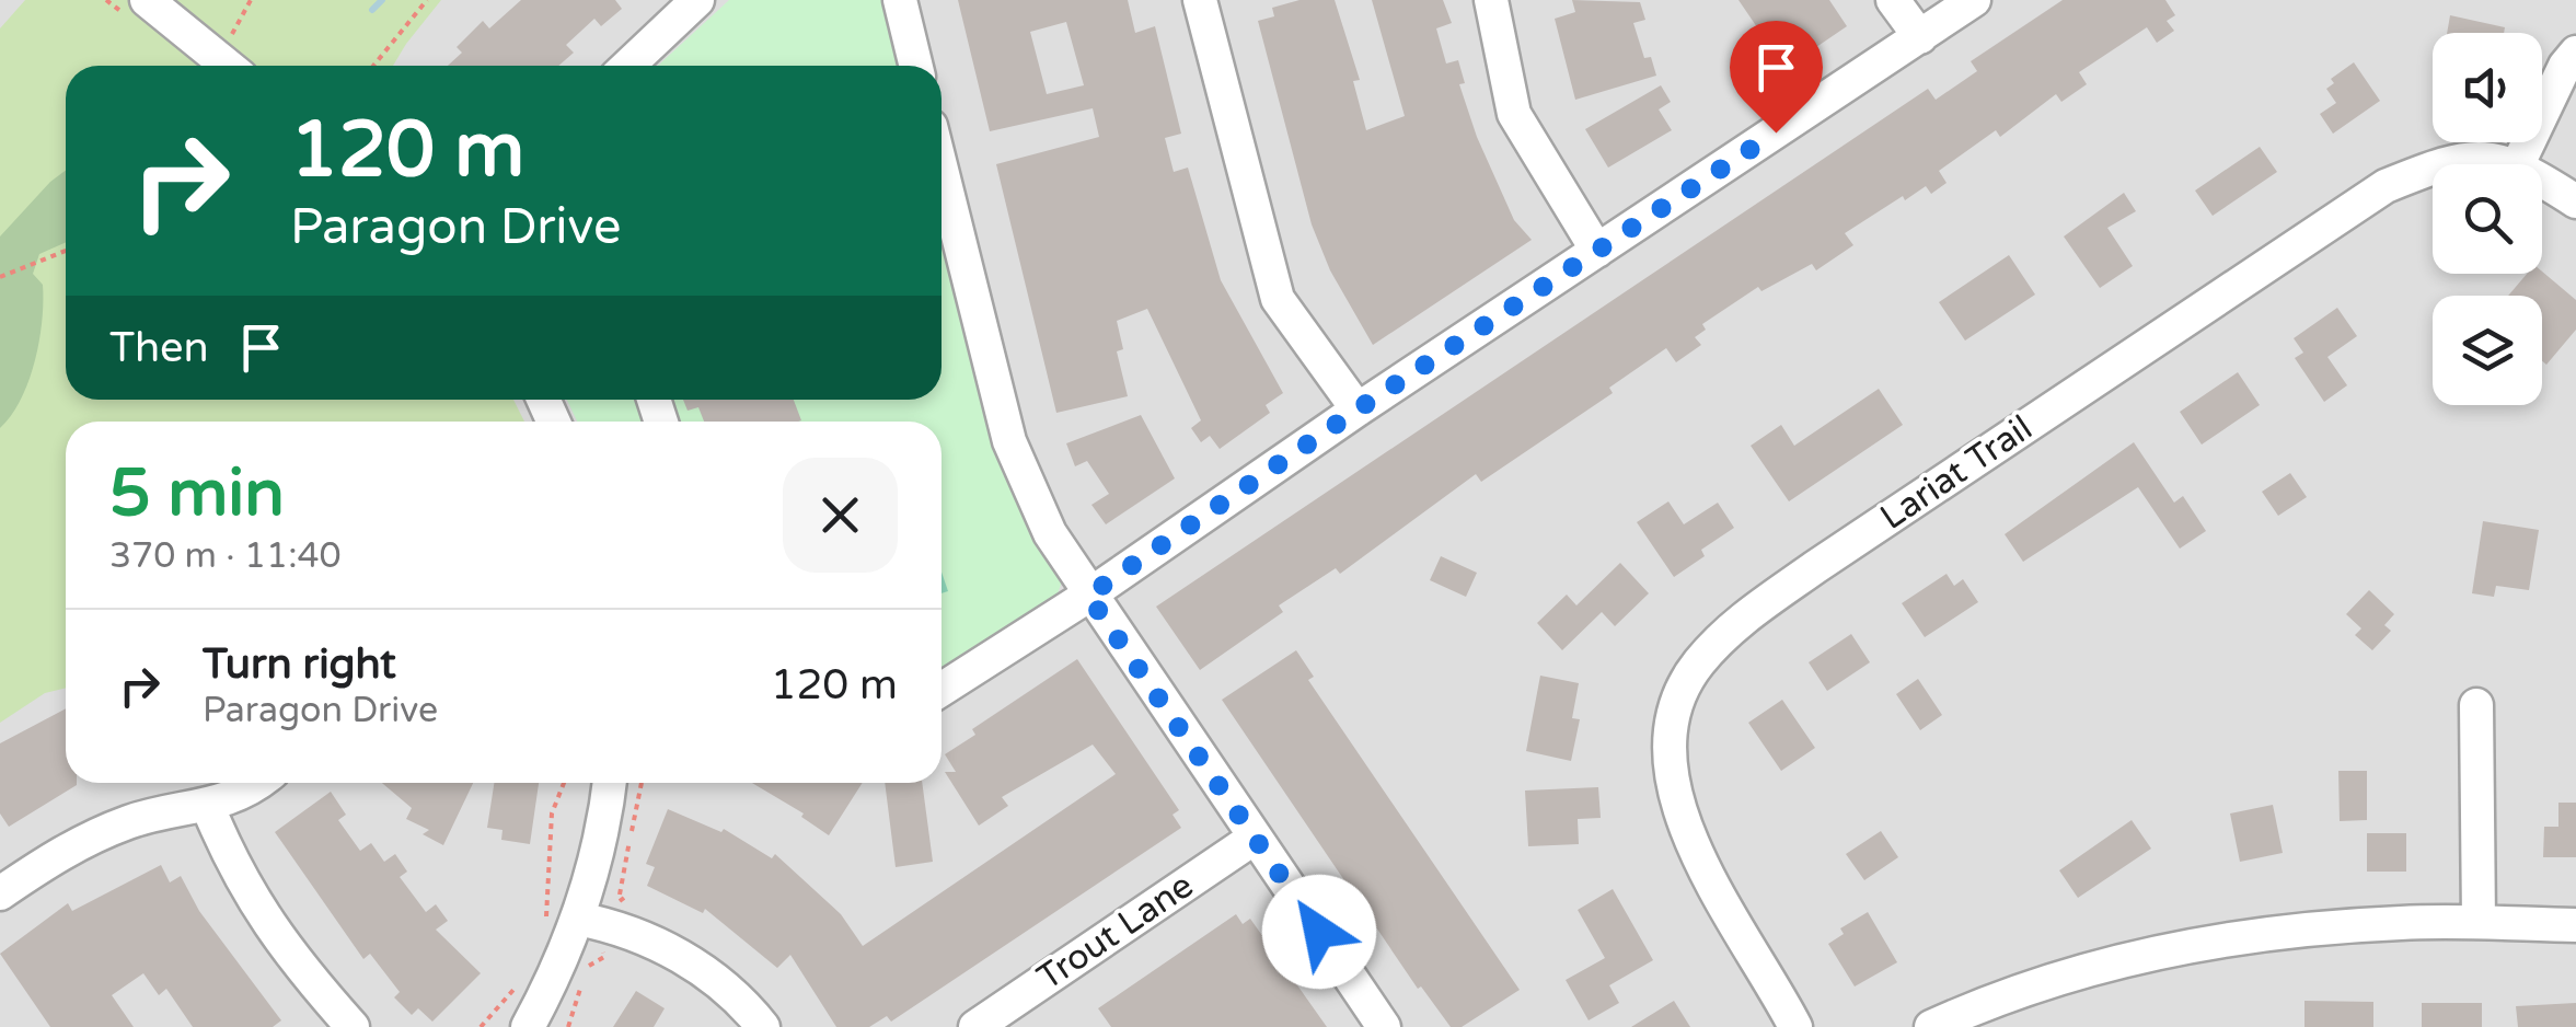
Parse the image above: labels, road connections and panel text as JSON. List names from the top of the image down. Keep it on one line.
{"streets":{"street":["Lariat Trail","Trout Lane"]},"page":{"turn":["120 m","Paragon Drive"],"then":"Then","heading":["5 min","370 m · 11:40"],"list":[{"name":"Turn right","note":"Paragon Drive","value":"120 m"}]}}
